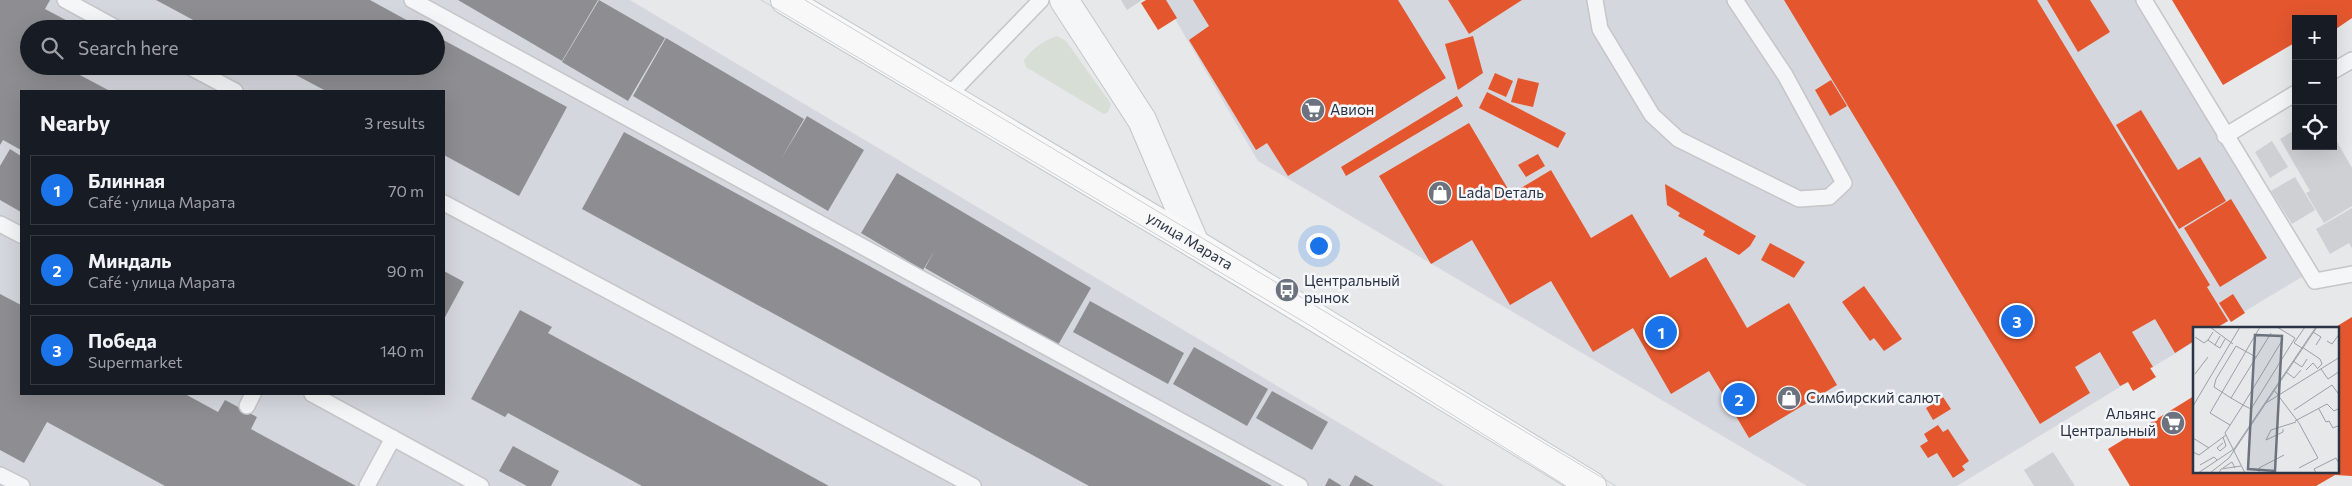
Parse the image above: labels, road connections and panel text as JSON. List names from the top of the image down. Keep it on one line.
{"streets":{"street":["улица Марата"]},"places":{"supermarket":["Авион","Альянс Центральный"],"shop":["Lada Dеталь","Симбирский салют"],"bus stop":["Центральный рынок"]},"page":{"map_buttons":["+","−"],"search":"Search here","heading":["Nearby","3 results"],"list":[{"mark":"1","name":"Блинная","note":"Café · улица Марата","value":"70 m"},{"mark":"2","name":"Миндаль","note":"Café · улица Марата","value":"90 m"},{"mark":"3","name":"Победа","note":"Supermarket","value":"140 m"}],"pins":["3","1","2"]}}
